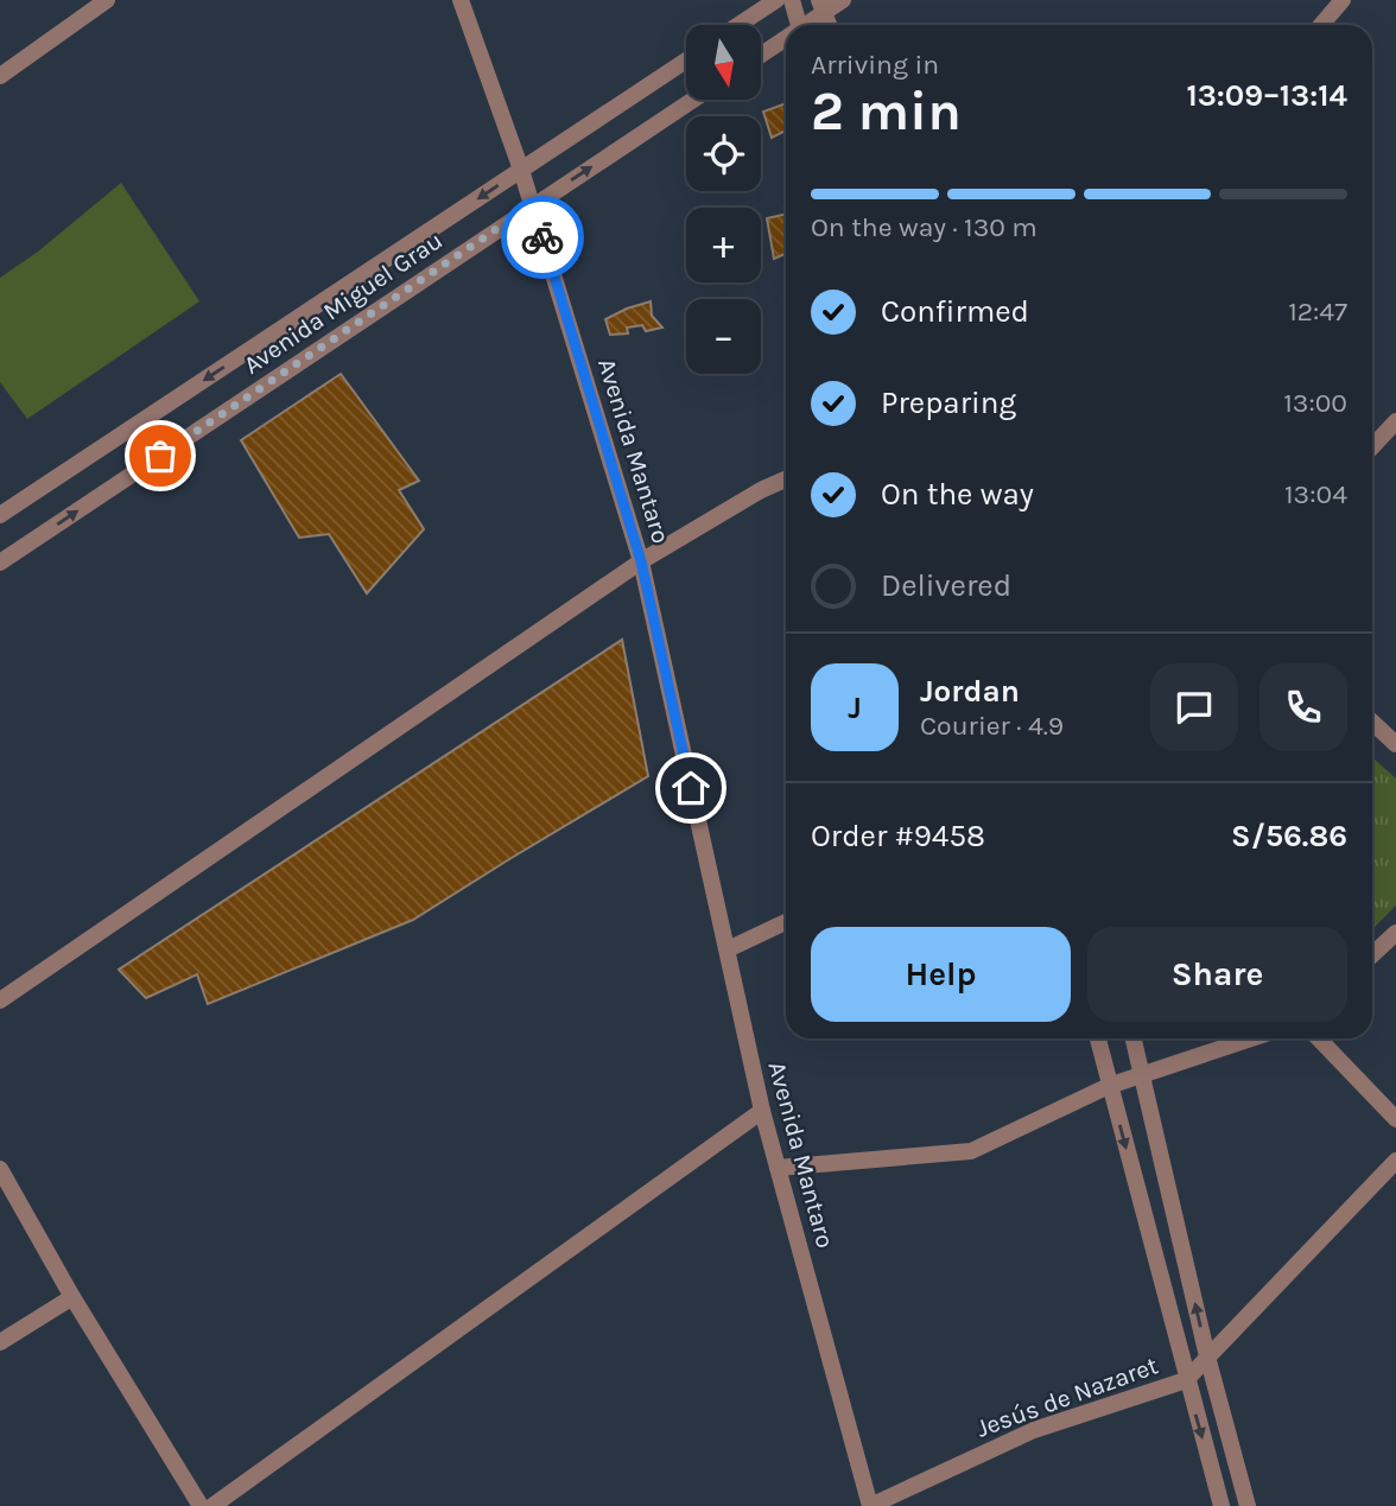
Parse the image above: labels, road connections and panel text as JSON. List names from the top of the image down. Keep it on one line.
{"streets":{"street":["Avenida Miguel Grau","Avenida Mantaro","Jesús de Nazaret"]},"crossings":[["Avenida Miguel Grau","Avenida Mantaro"],["Avenida Mantaro","Jesús de Nazaret"]],"north":"bottom","page":{"map_buttons":["+","−"],"heading":["2 min","Arriving in","13:09–13:14"],"panel":["Jordan","Courier · 4.9","Order #9458","S/56.86"],"bar":"On the way · 130 m","list":[["Confirmed","12:47"],["Preparing","13:00"],["On the way","13:04"],"Delivered"],"round":"J","buttons":["Help","Share"]}}
